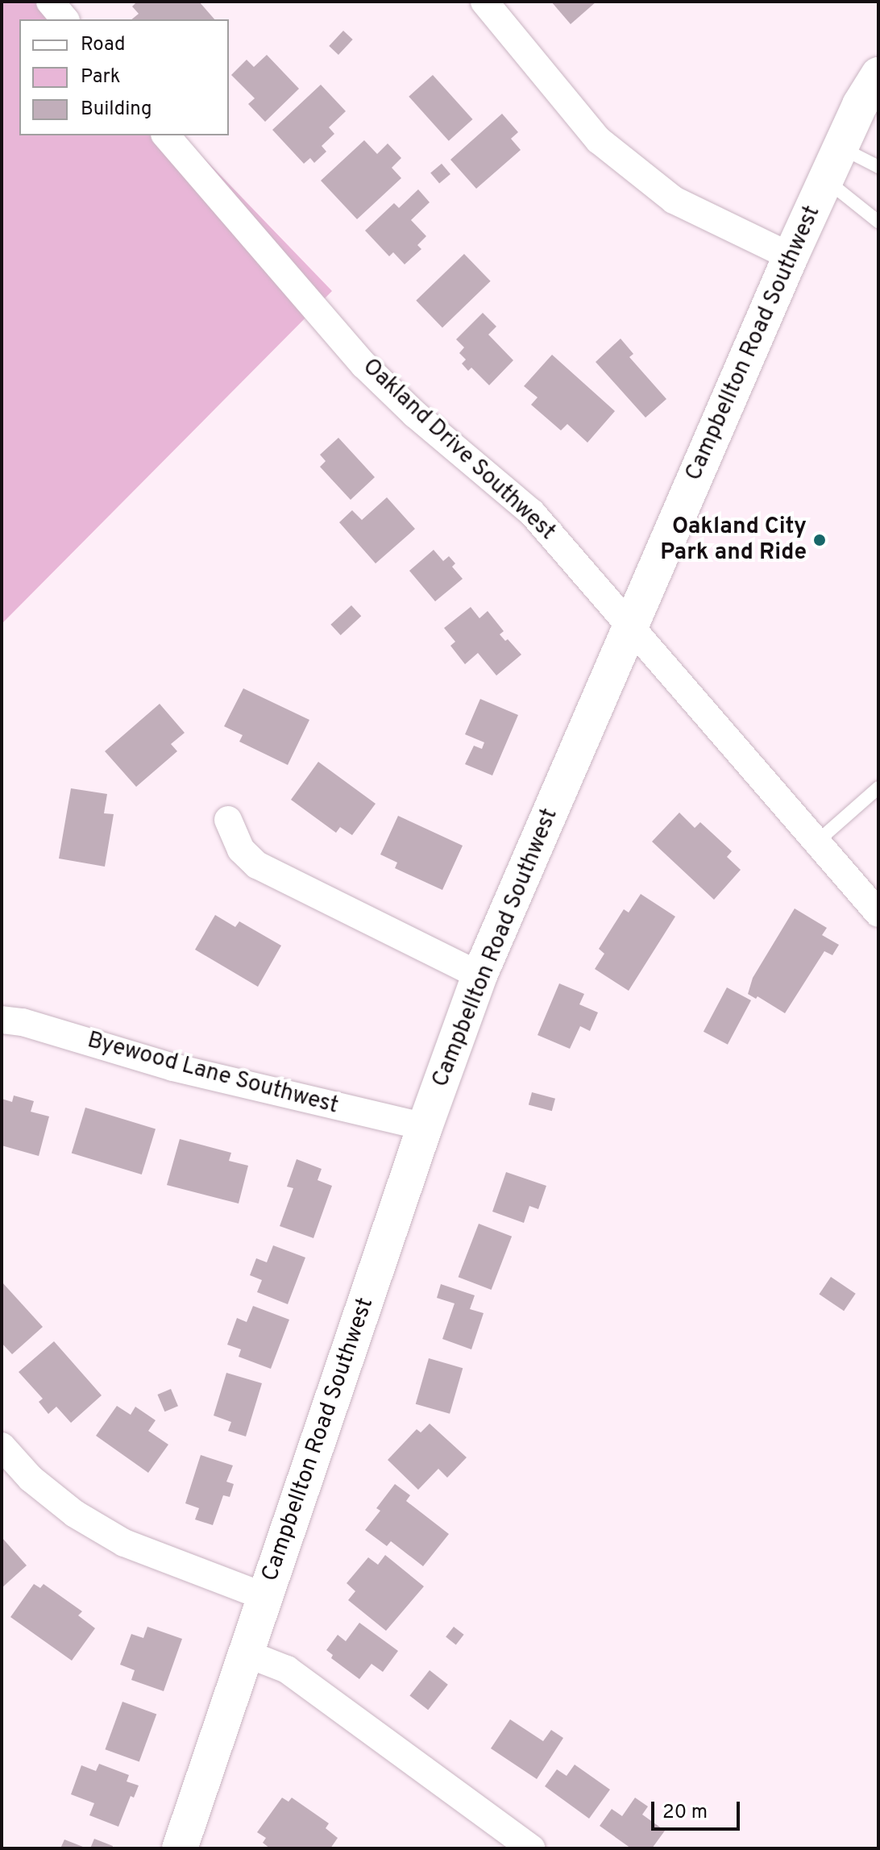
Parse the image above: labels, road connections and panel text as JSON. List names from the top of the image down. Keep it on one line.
{"streets":{"main road":["Campbellton Road Southwest"],"street":["Oakland Drive Southwest","Byewood Lane Southwest"]},"crossings":[["Campbellton Road Southwest","Oakland Drive Southwest"],["Campbellton Road Southwest","Byewood Lane Southwest"]],"places":["Oakland City Park and Ride"],"legend":["Road","Park","Building"],"scale_bar":"20 m"}
